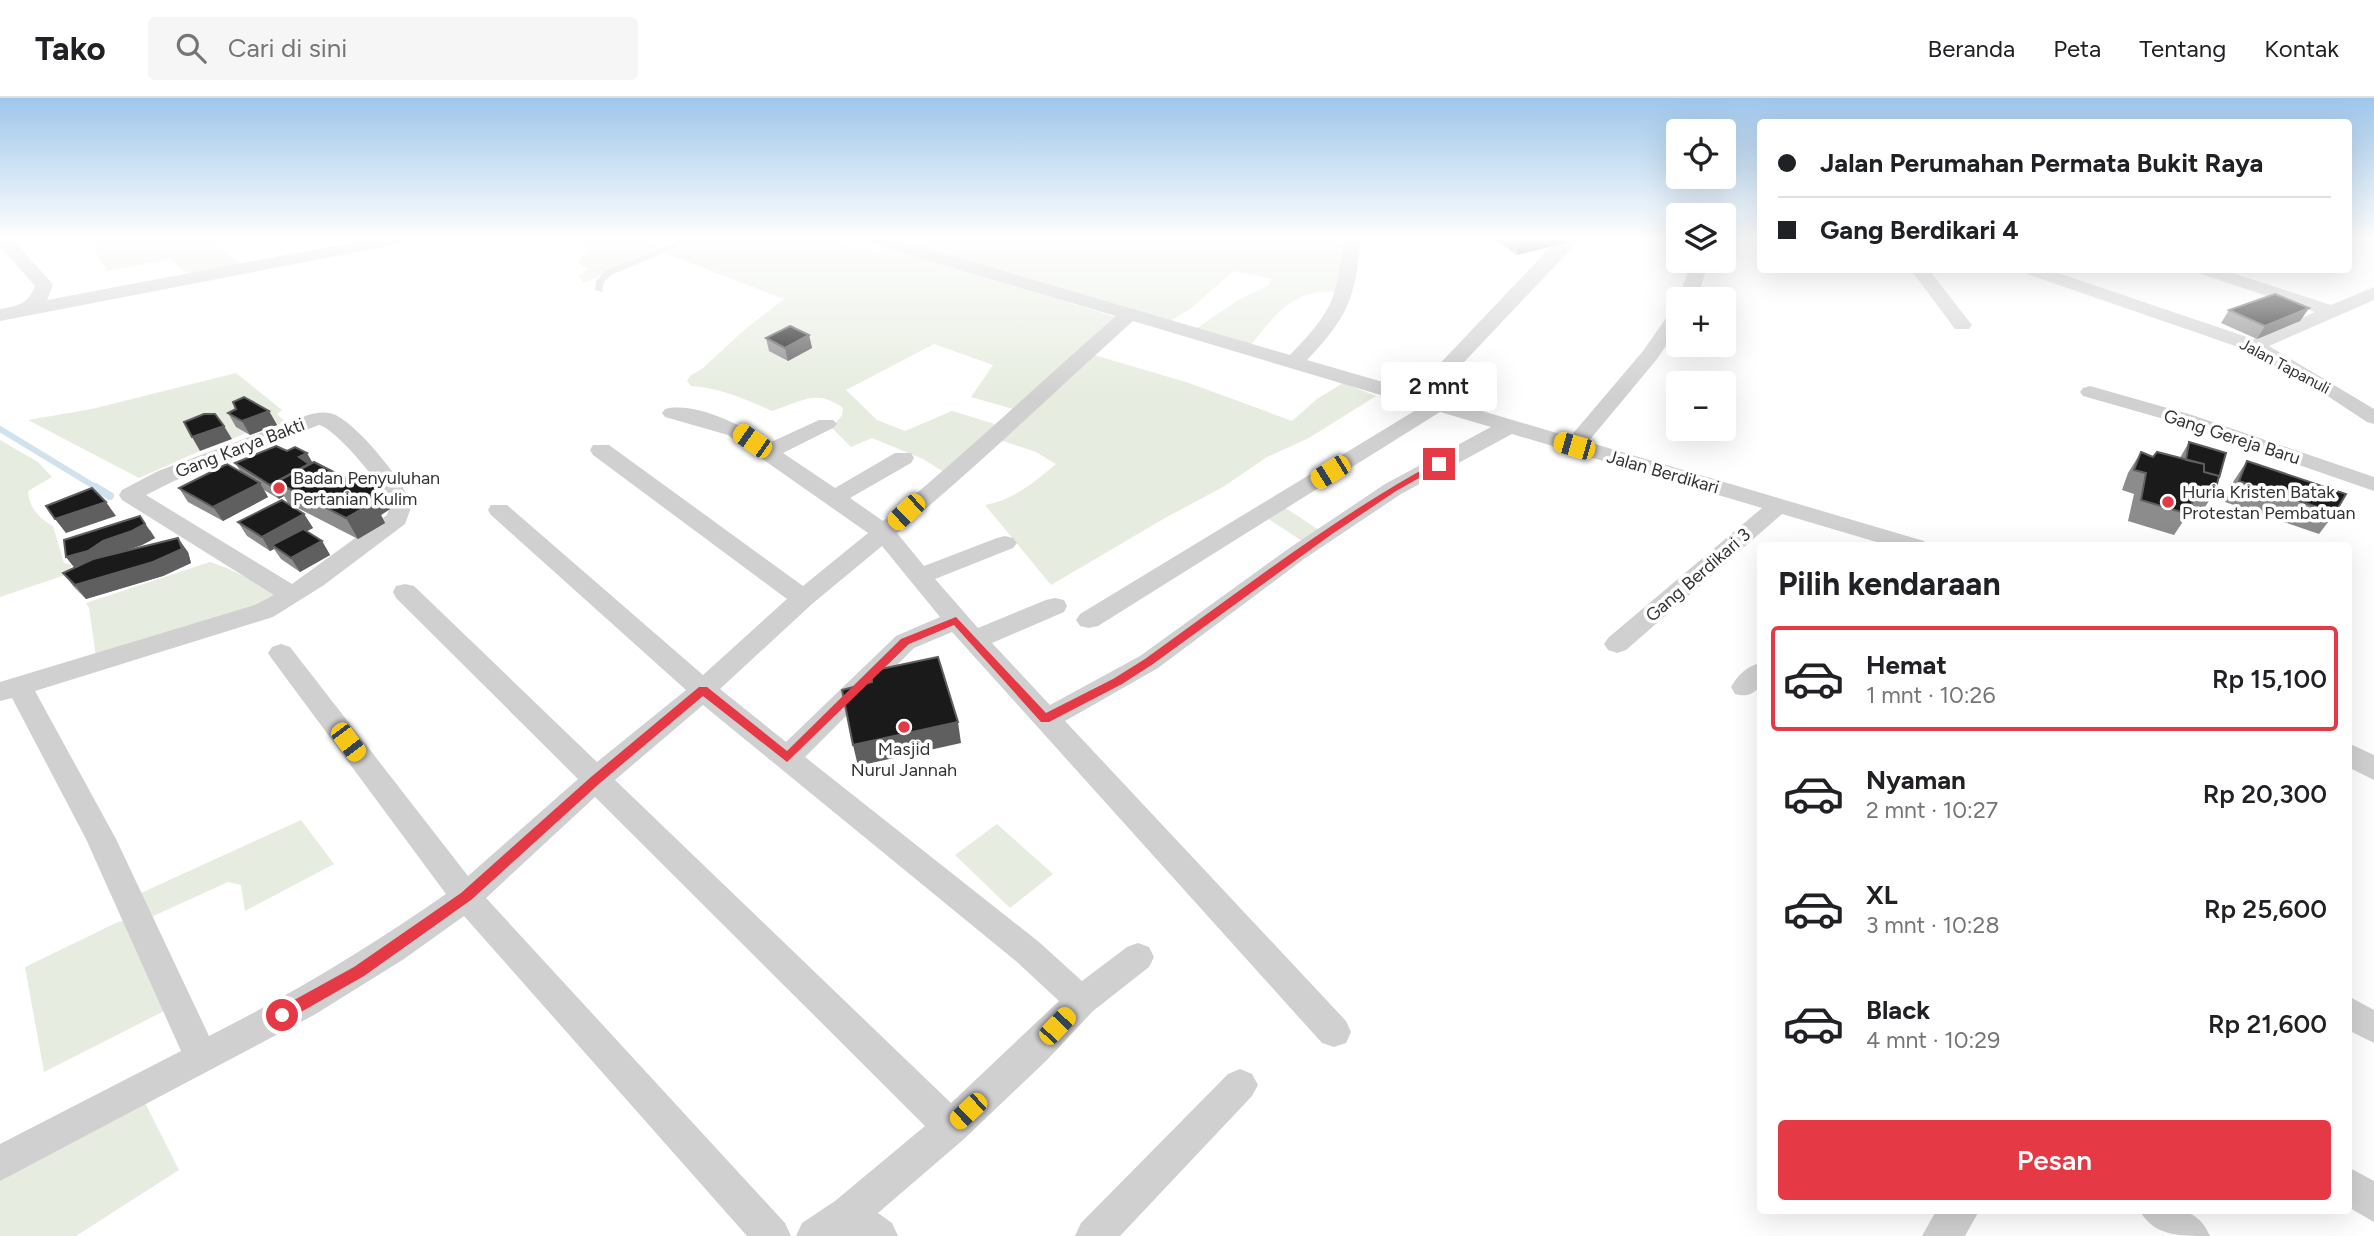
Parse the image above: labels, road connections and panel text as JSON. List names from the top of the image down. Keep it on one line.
{"streets":{"street":["Jalan Tapanuli","Gang Gereja Baru","Gang Karya Bakti","Jalan Berdikari","Gang Berdikari 3"]},"crossings":[["Jalan Berdikari","Gang Berdikari 3"]],"places":["Badan Penyuluhan Pertanian Kulim","Huria Kristen Batak Protestan Pembatuan","Masjid Nurul Jannah"],"page":{"header":"Tako","search":"Cari di sini","nav":["Beranda","Peta","Tentang","Kontak"],"map_buttons":["+","−"],"banner":["Jalan Perumahan Permata Bukit Raya","Gang Berdikari 4"],"bubble":"2 mnt","heading":"Pilih kendaraan","list":[{"name":"Hemat","note":"1 mnt · 10:26","value":"Rp 15,100"},{"name":"Nyaman","note":"2 mnt · 10:27","value":"Rp 20,300"},{"name":"XL","note":"3 mnt · 10:28","value":"Rp 25,600"},{"name":"Black","note":"4 mnt · 10:29","value":"Rp 21,600"}],"buttons":"Pesan"}}
